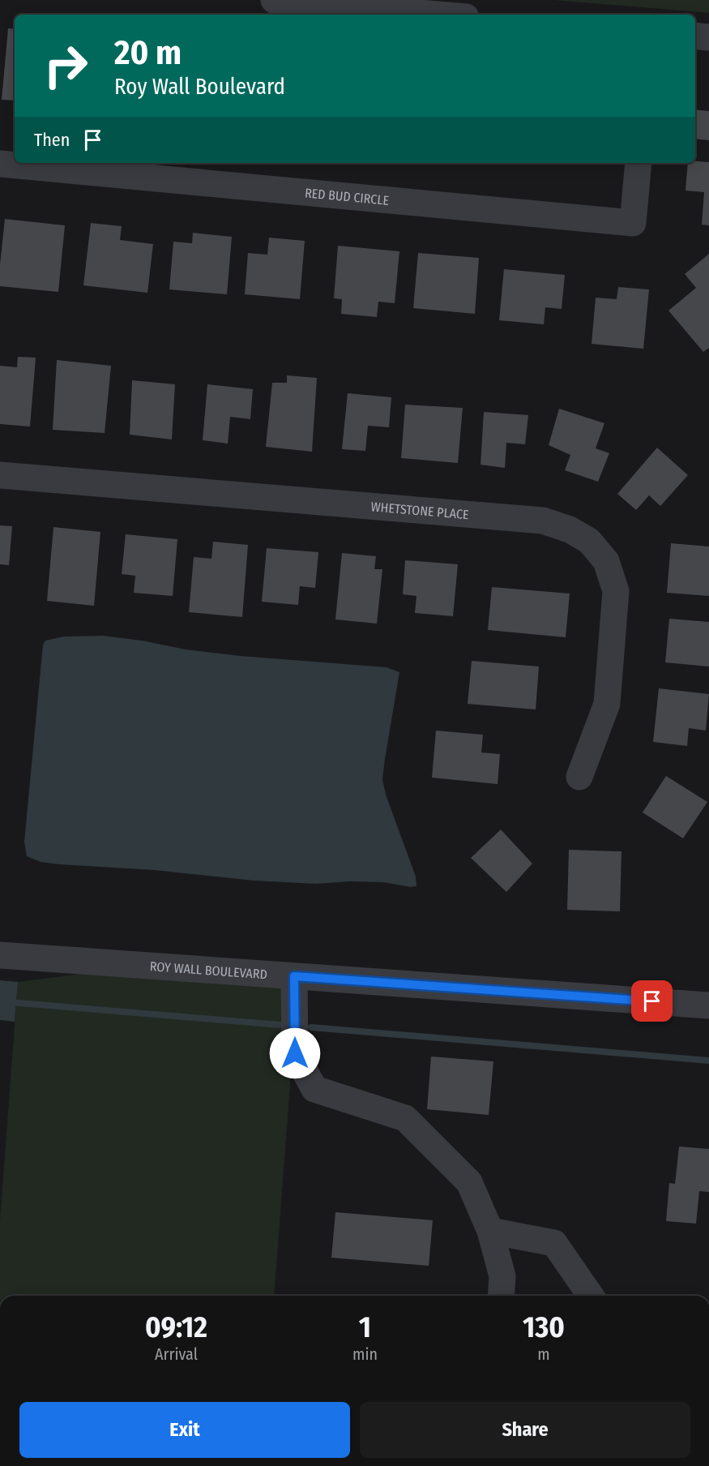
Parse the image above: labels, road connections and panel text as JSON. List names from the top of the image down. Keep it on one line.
{"streets":{"street":["RED BUD CIRCLE","WHETSTONE PLACE","ROY WALL BOULEVARD"]},"page":{"turn":["20 m","Roy Wall Boulevard"],"then":"Then","eta":["09:12","Arrival","1","min","130","m"],"buttons":["Exit","Share"]}}
